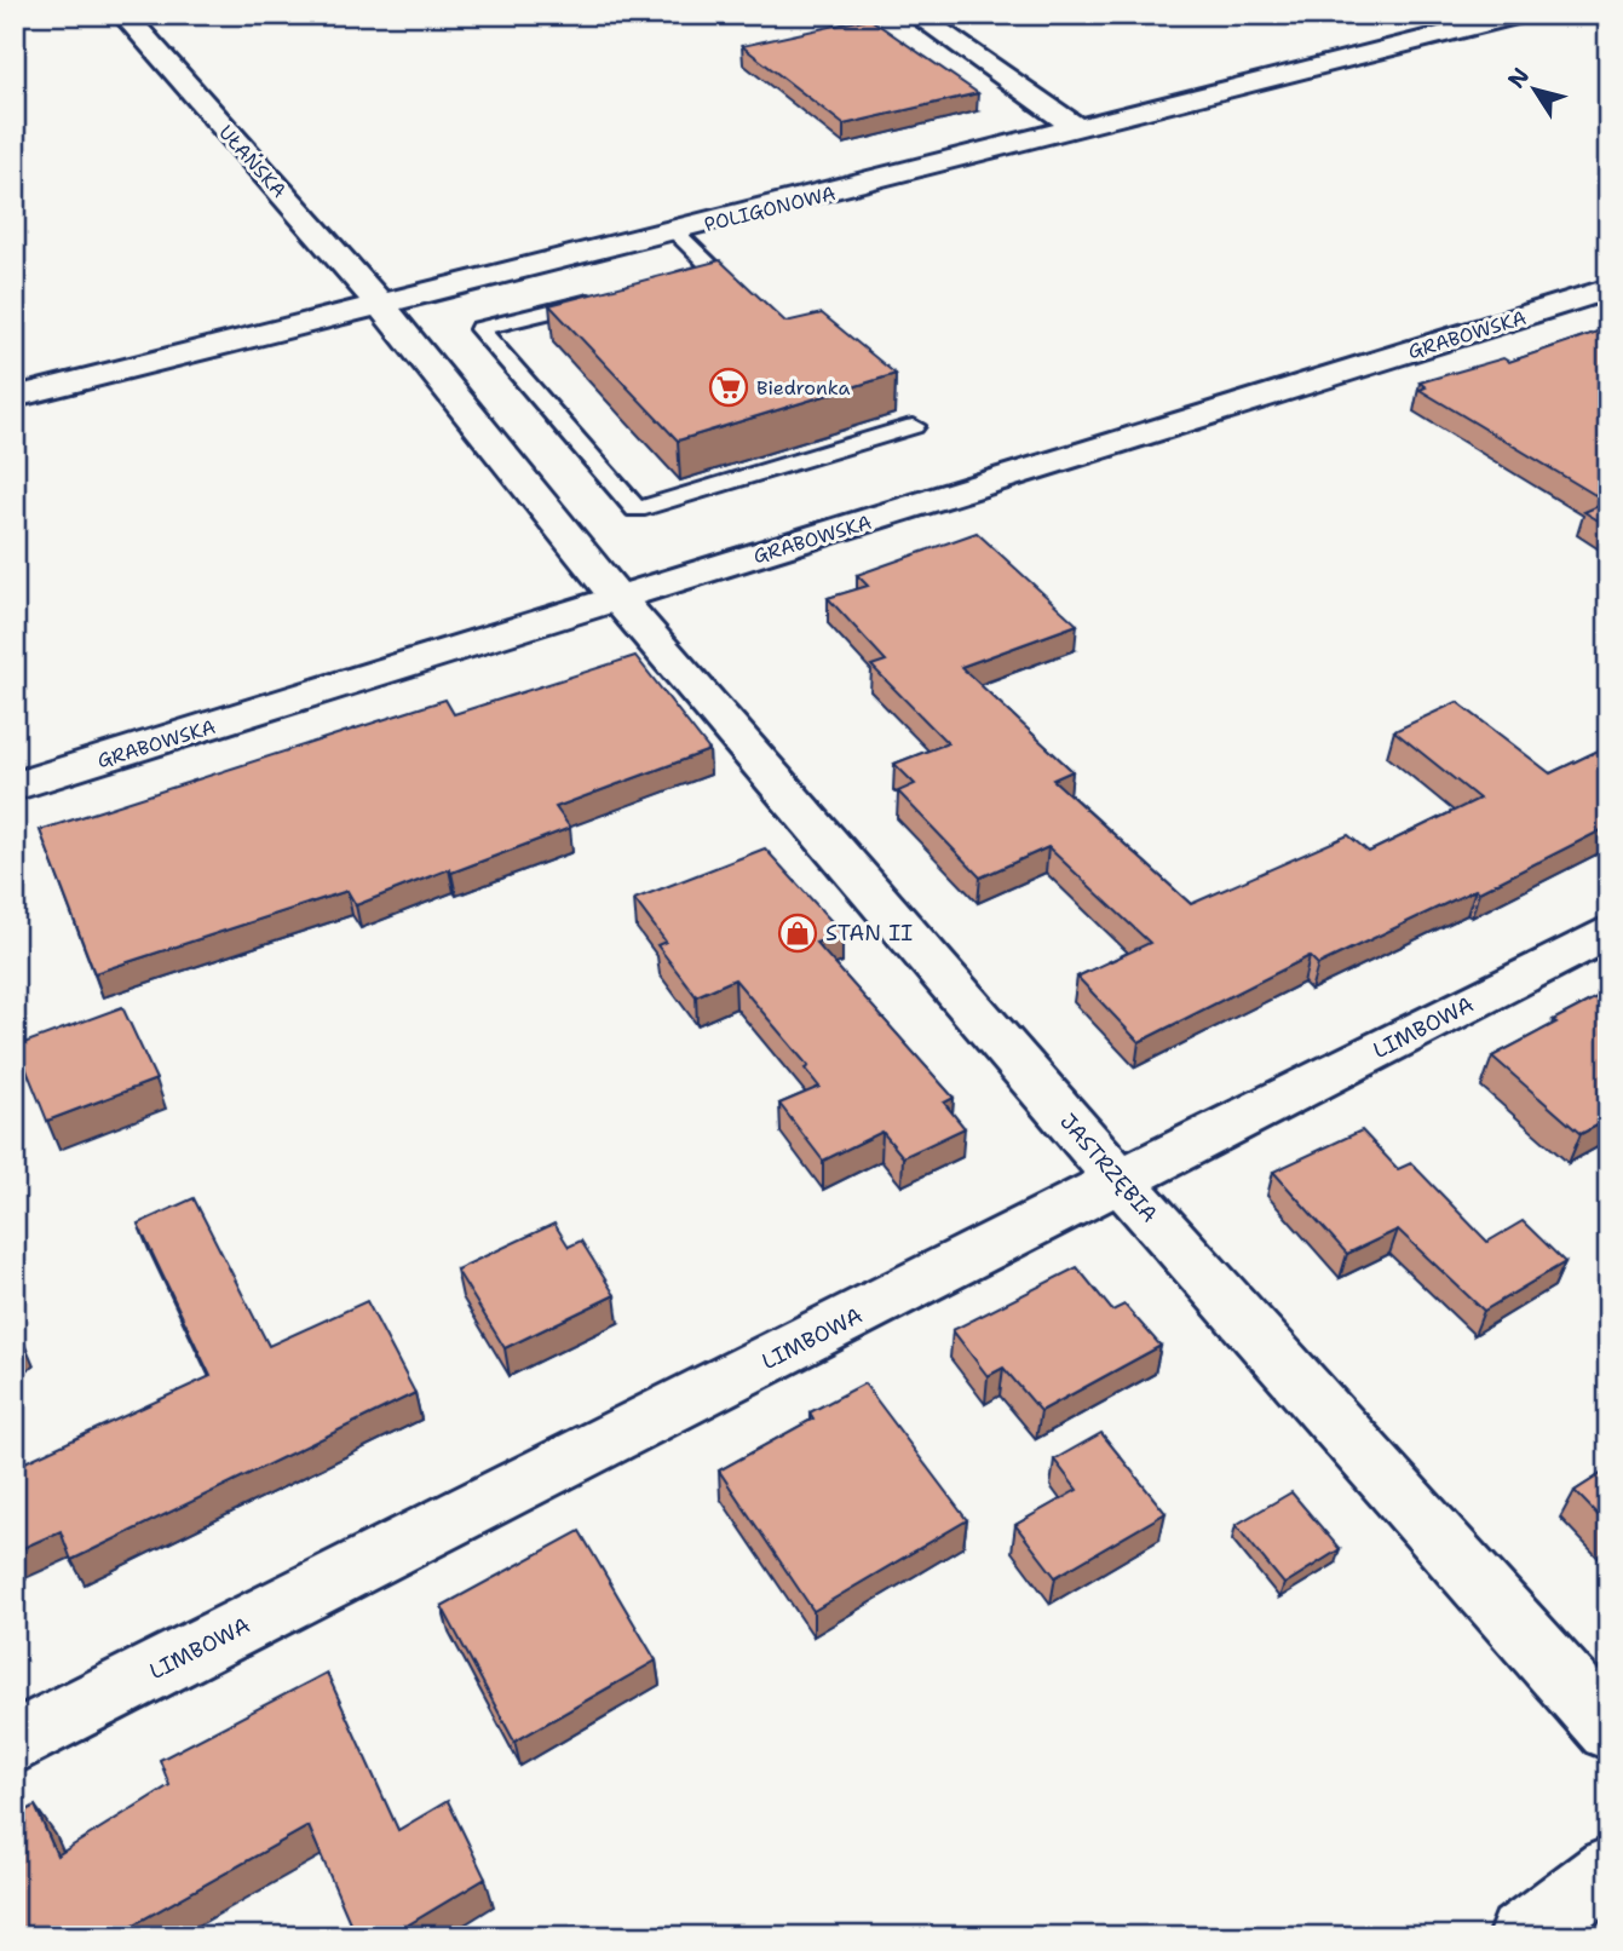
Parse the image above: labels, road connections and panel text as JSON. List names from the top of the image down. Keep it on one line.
{"streets":{"street":["UŁAŃSKA","POLIGONOWA","GRABOWSKA","LIMBOWA","JASTRZĘBIA"]},"crossings":[["UŁAŃSKA","POLIGONOWA"],["UŁAŃSKA","GRABOWSKA"],["UŁAŃSKA","JASTRZĘBIA"],["GRABOWSKA","JASTRZĘBIA"],["LIMBOWA","JASTRZĘBIA"]],"places":{"supermarket":["Biedronka"],"shop":["STAN II"]},"north":"top left"}
